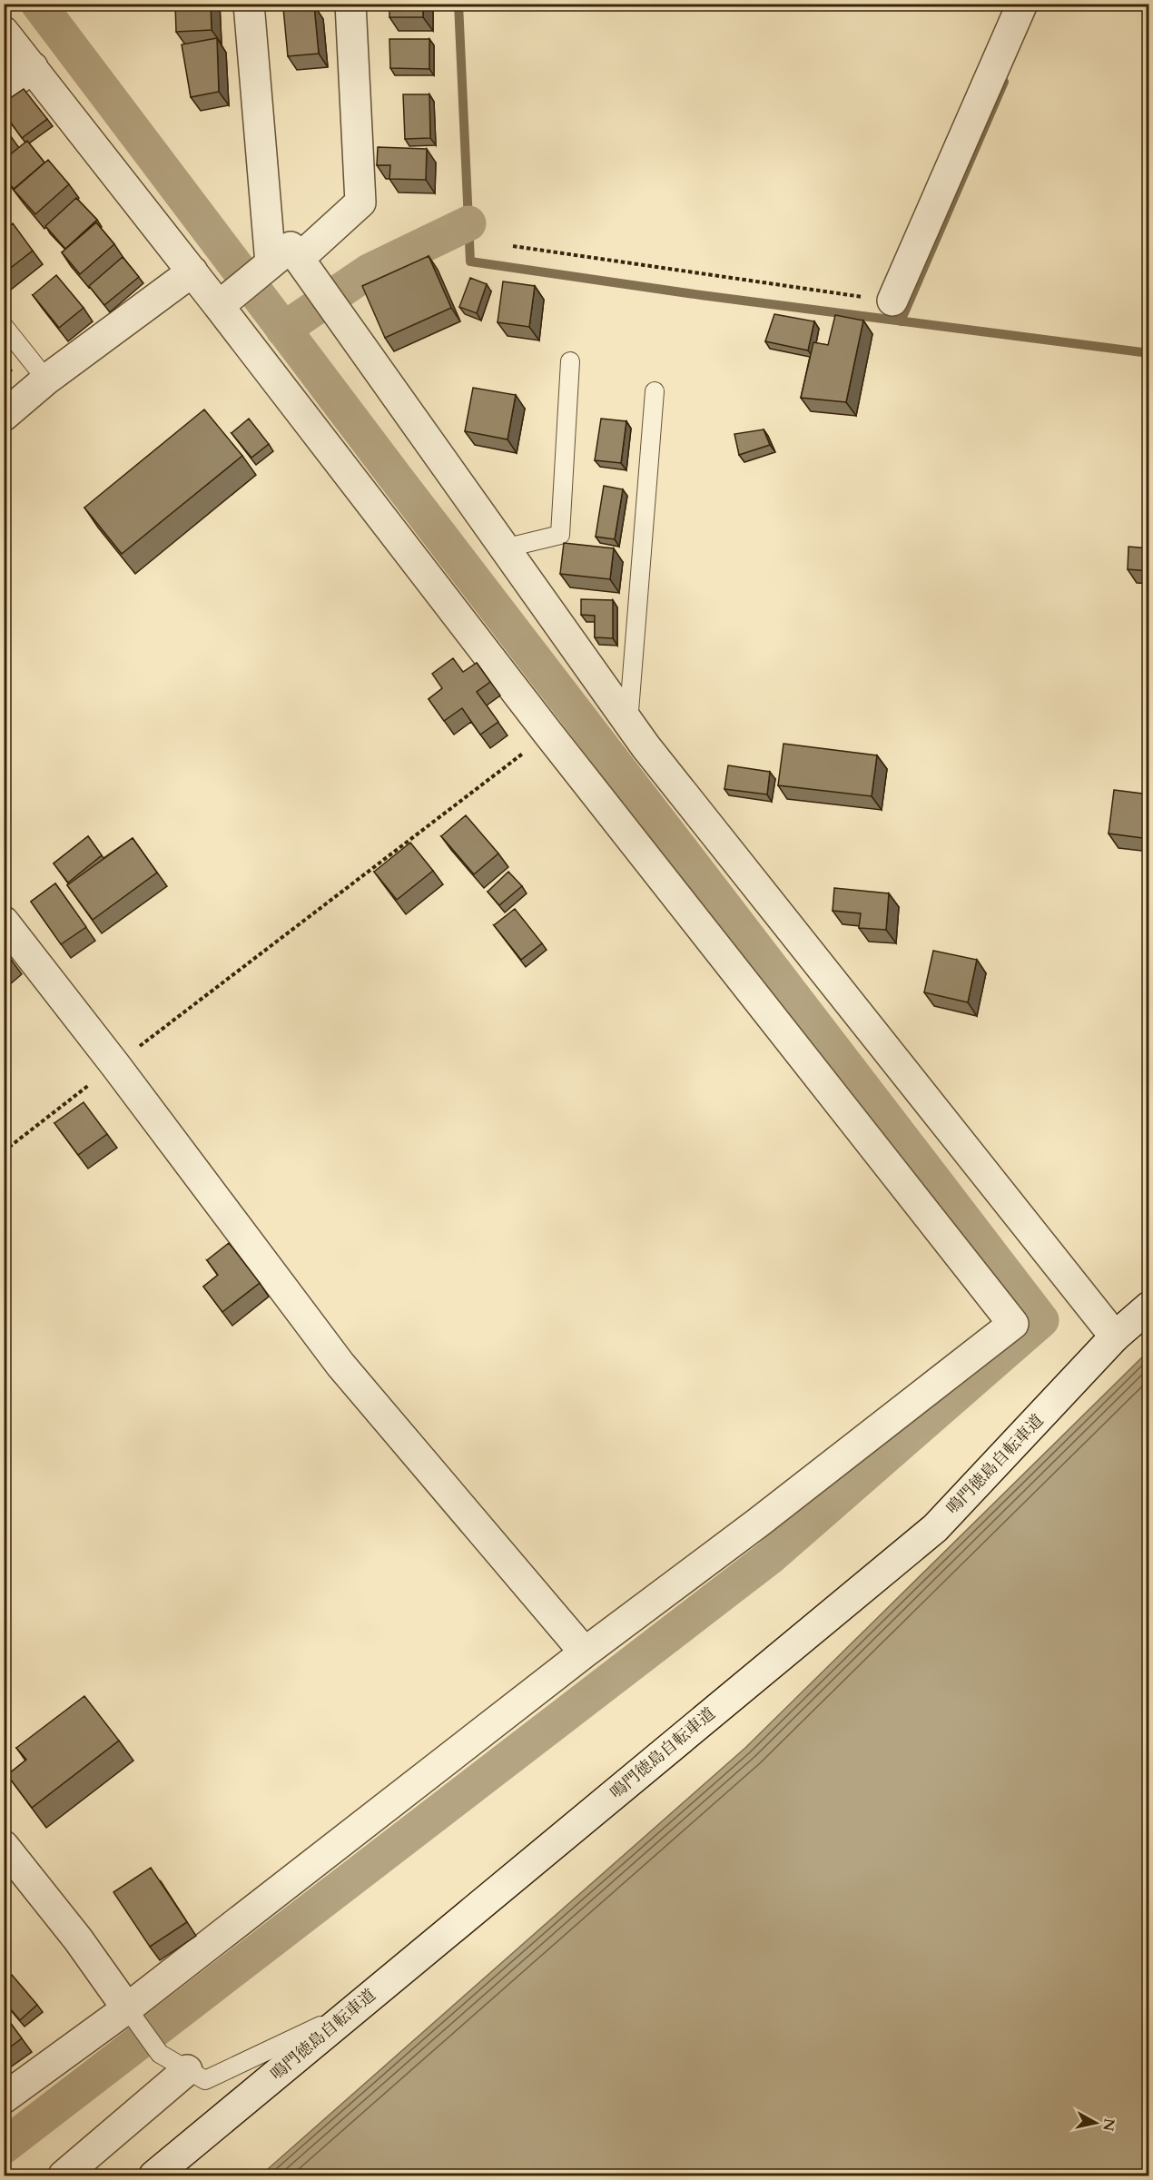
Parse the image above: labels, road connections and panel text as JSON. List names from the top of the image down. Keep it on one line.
{"streets":{"street":["鳴門徳島自転車道"]},"north":"right"}
